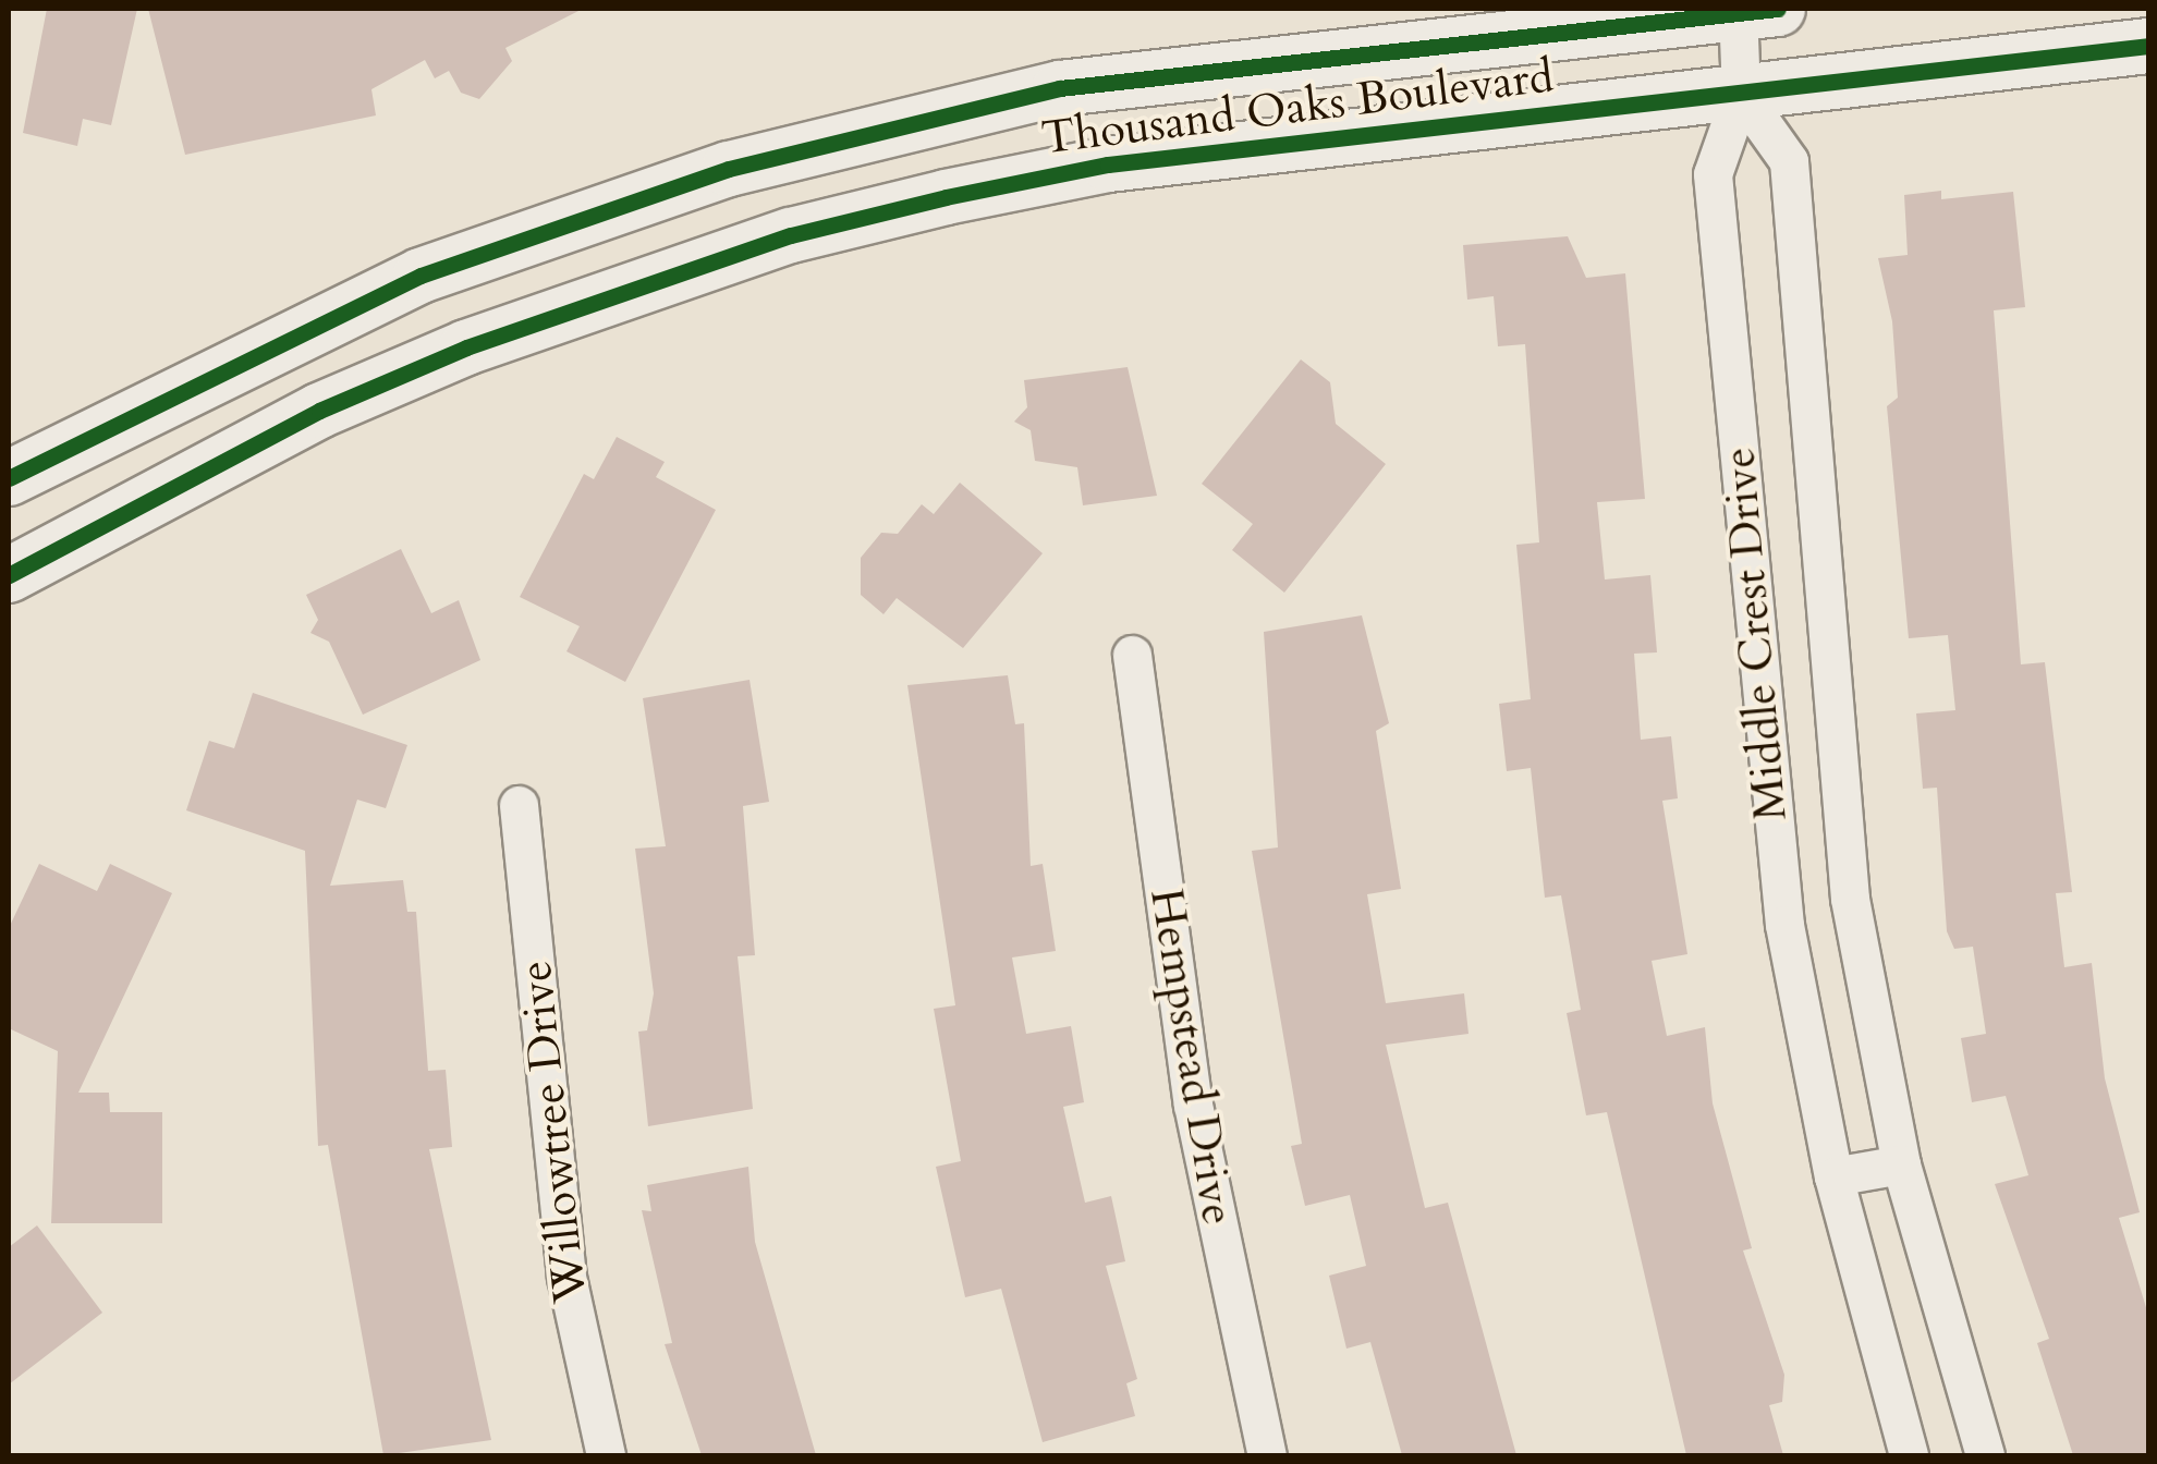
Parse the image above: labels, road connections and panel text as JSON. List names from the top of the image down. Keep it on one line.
{"streets":{"main road":["Thousand Oaks Boulevard"],"street":["Middle Crest Drive","Hempstead Drive","Willowtree Drive"]},"crossings":[["Thousand Oaks Boulevard","Middle Crest Drive"]]}
